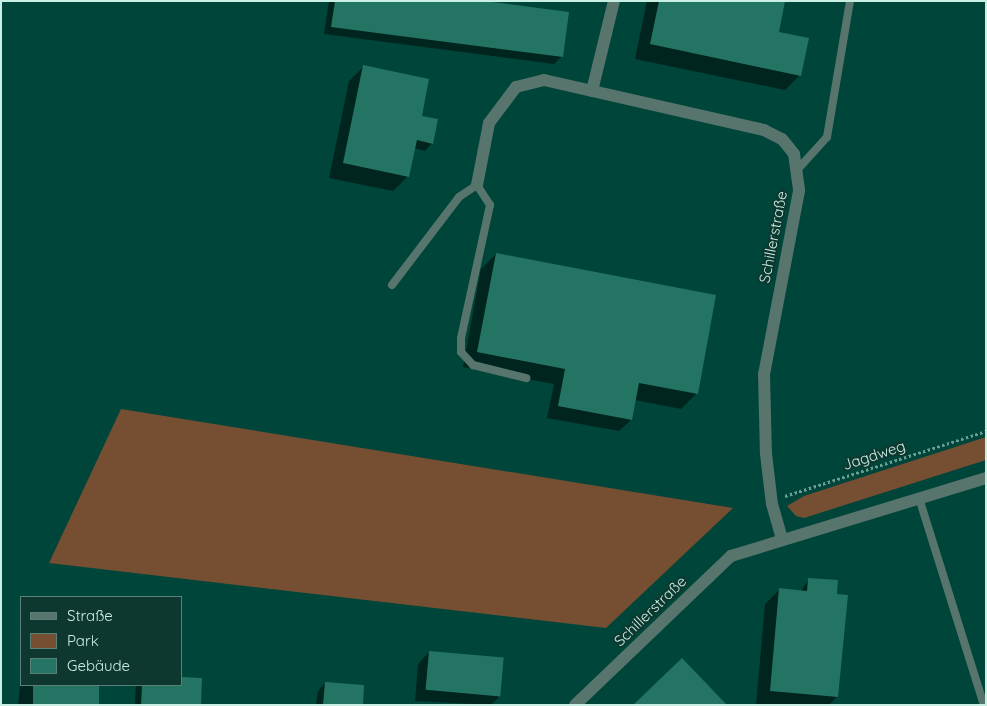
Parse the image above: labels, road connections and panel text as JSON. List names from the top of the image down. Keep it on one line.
{"streets":{"street":["Schillerstraße"],"path":["Jagdweg"]},"crossings":[["Schillerstraße","Jagdweg"]],"legend":["Straße","Park","Gebäude"]}
